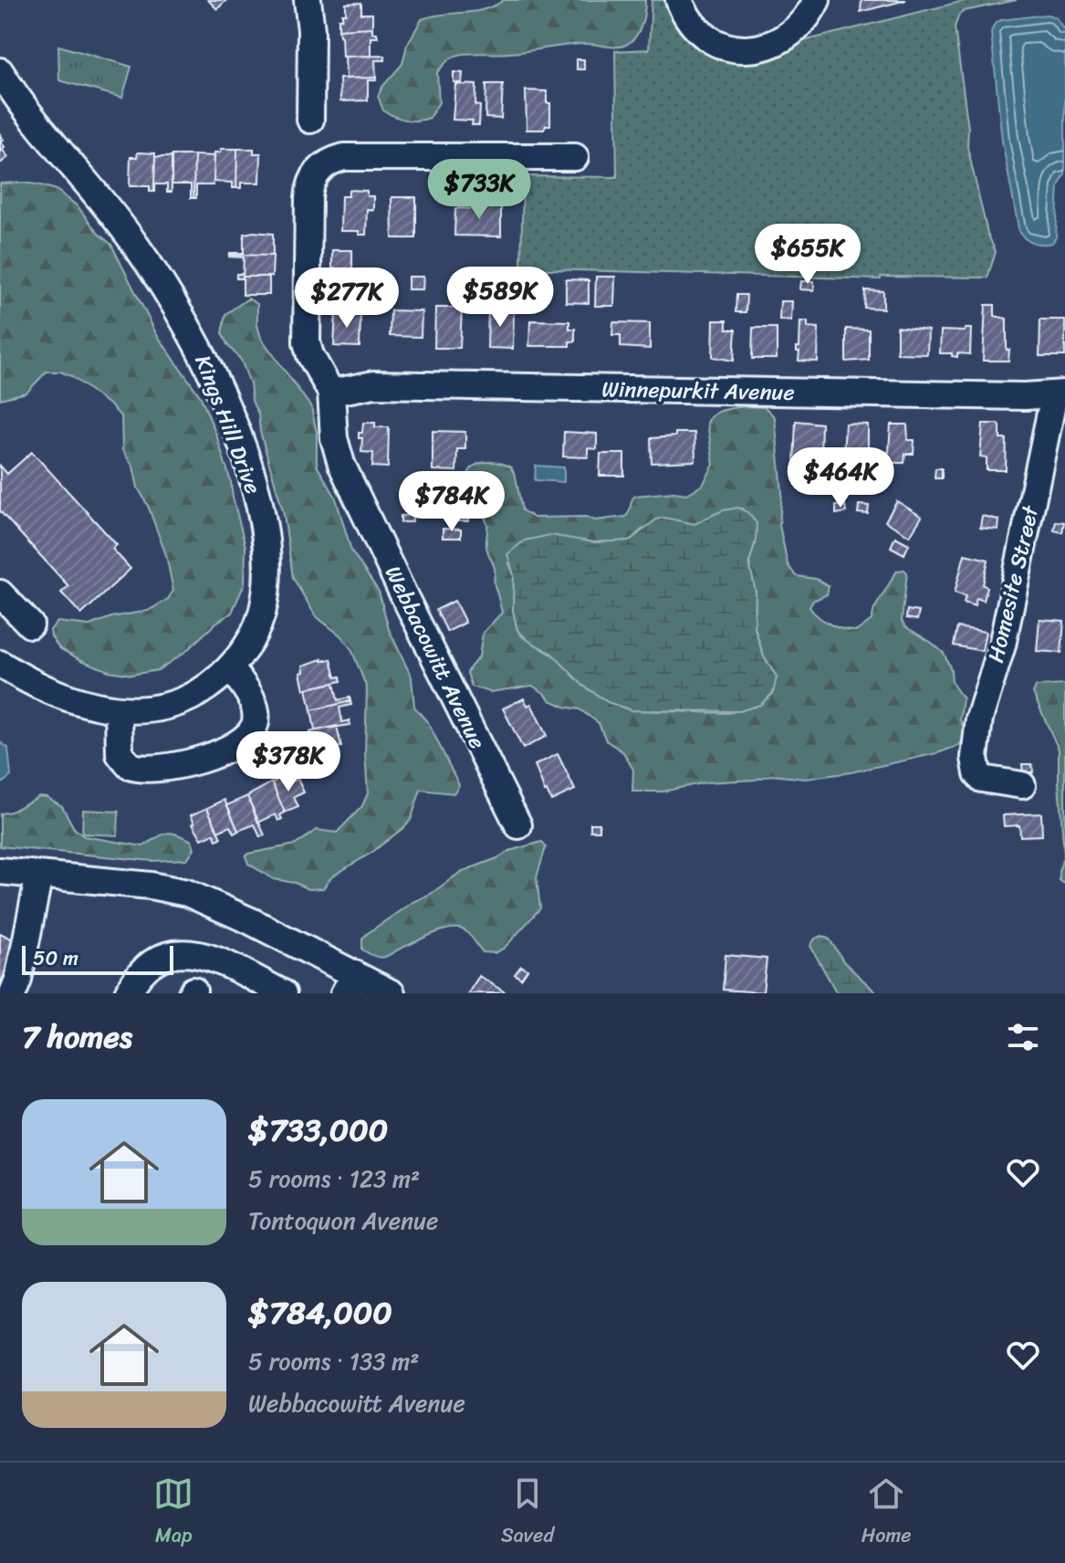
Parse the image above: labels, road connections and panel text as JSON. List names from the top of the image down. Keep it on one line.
{"streets":{"street":["Winnepurkit Avenue","Kings Hill Drive","Homesite Street","Webbacowitt Avenue"]},"crossings":[["Winnepurkit Avenue","Homesite Street"],["Winnepurkit Avenue","Webbacowitt Avenue"]],"scale_bar":"50 m","page":{"price":["$733K","$655K","$589K","$277K","$464K","$784K","$378K"],"scale":"50 m","heading":"7 homes","list":[{"name":"$733,000","note":"5 rooms · 123 m² · Tontoquon Avenue"},{"name":"$784,000","note":"5 rooms · 133 m² · Webbacowitt Avenue"}],"tabs":["Map","Saved","Home"]}}
